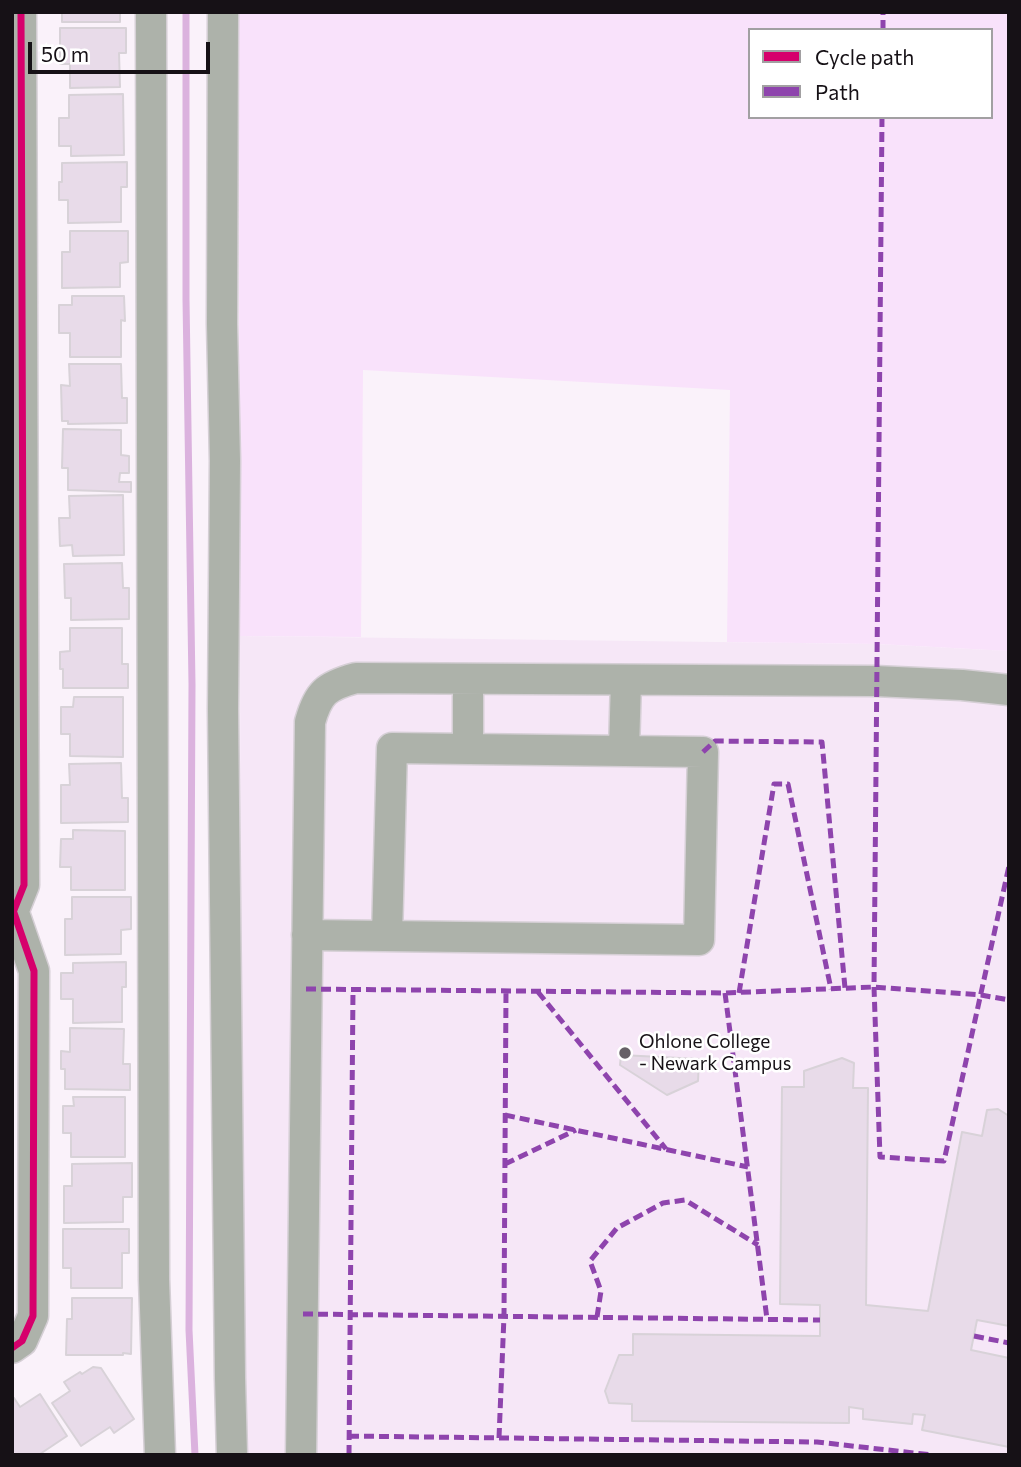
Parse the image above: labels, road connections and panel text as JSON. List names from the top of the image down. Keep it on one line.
{"places":["Ohlone College - Newark Campus"],"legend":["Cycle path","Path"],"scale_bar":"50 m"}
